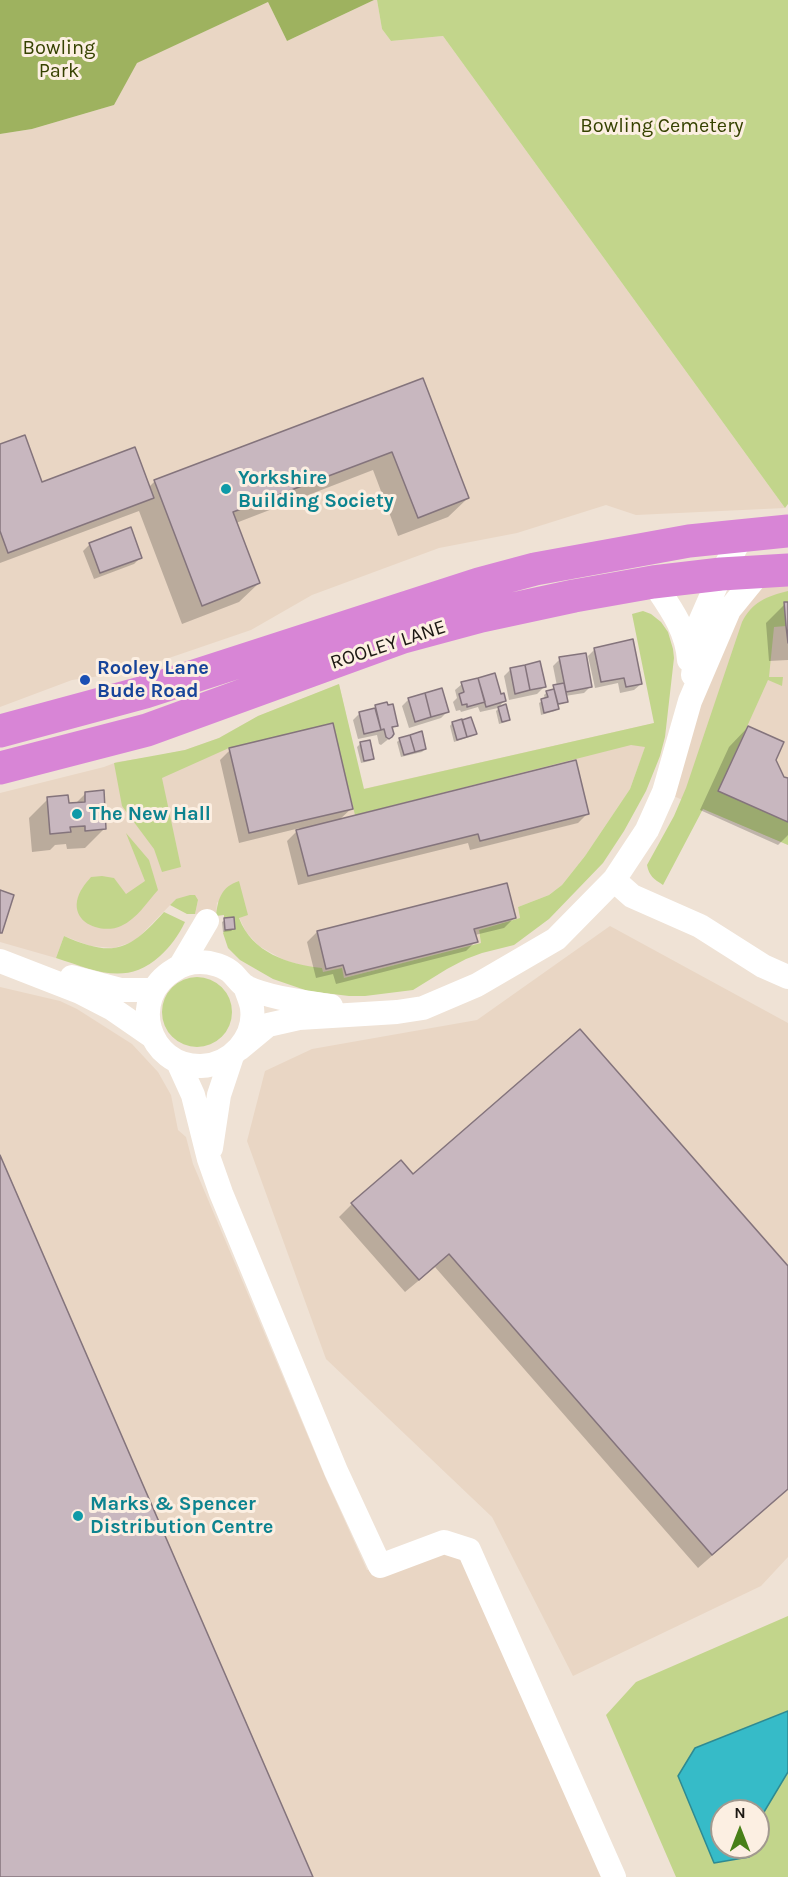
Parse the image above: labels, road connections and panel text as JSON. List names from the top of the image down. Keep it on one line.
{"streets":{"highway":["ROOLEY LANE"]},"parks":["Bowling Park","Bowling Cemetery"],"places":["Yorkshire Building Society","Rooley Lane Bude Road","The New Hall","Marks & Spencer Distribution Centre"],"north":"top"}
